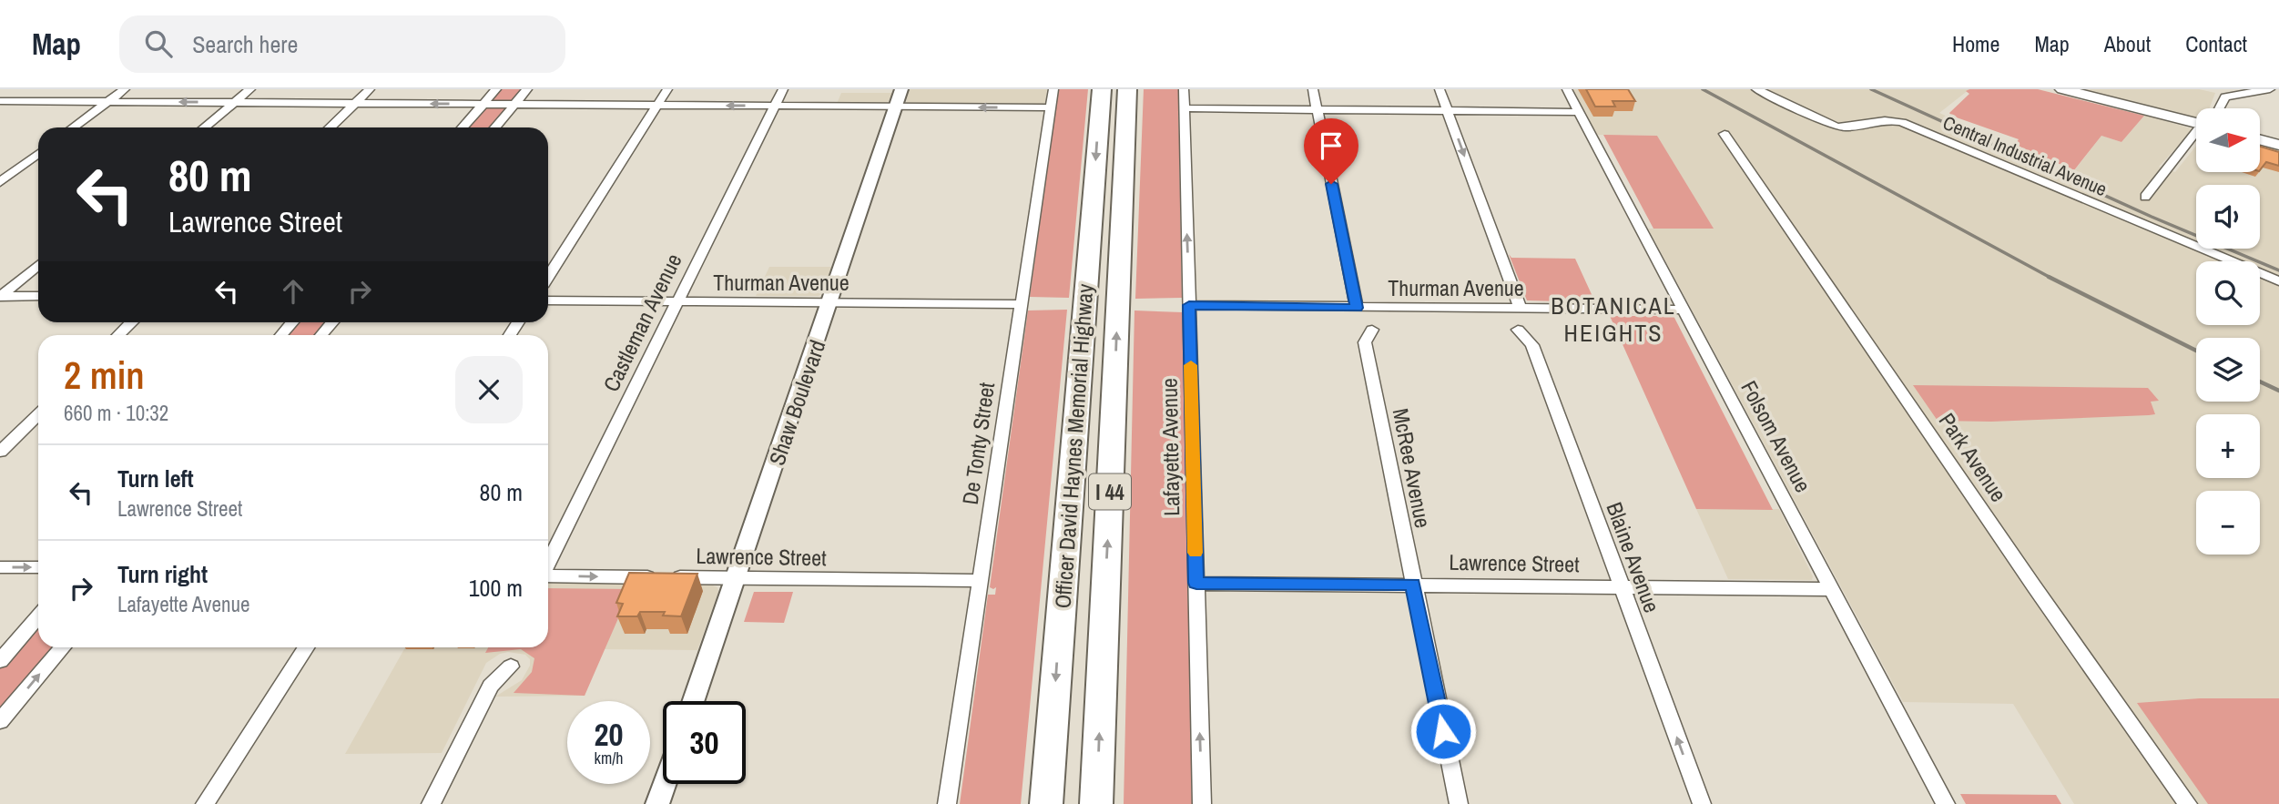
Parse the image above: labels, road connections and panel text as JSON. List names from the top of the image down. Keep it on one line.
{"streets":{"highway":["Officer David Haynes Memorial Highway","I 44"],"street":["Central Industrial Avenue","Thurman Avenue","Castleman Avenue","Shaw Boulevard","Folsom Avenue","De Tonty Street","Lafayette Avenue","Park Avenue","McRee Avenue","Lawrence Street","Blaine Avenue"]},"crossings":[["Thurman Avenue","Castleman Avenue"],["Thurman Avenue","Shaw Boulevard"],["Thurman Avenue","Folsom Avenue"],["Thurman Avenue","De Tonty Street"],["Thurman Avenue","Lafayette Avenue"],["Shaw Boulevard","Lawrence Street"],["Folsom Avenue","Lawrence Street"],["De Tonty Street","Lawrence Street"],["Lafayette Avenue","Lawrence Street"],["McRee Avenue","Lawrence Street"],["Lawrence Street","Blaine Avenue"]],"one_way":["Lafayette Avenue","Blaine Avenue"],"districts":["BOTANICAL HEIGHTS"],"north":"right","page":{"header":"Map","search":"Search here","nav":["Home","Map","About","Contact"],"map_buttons":["+","−"],"turn":["80 m","Lawrence Street"],"heading":["2 min","660 m · 10:32"],"list":[{"name":"Turn left","note":"Lawrence Street","value":"80 m"},{"name":"Turn right","note":"Lafayette Avenue","value":"100 m"}],"speed":"20 km/h","limit":"30"}}
